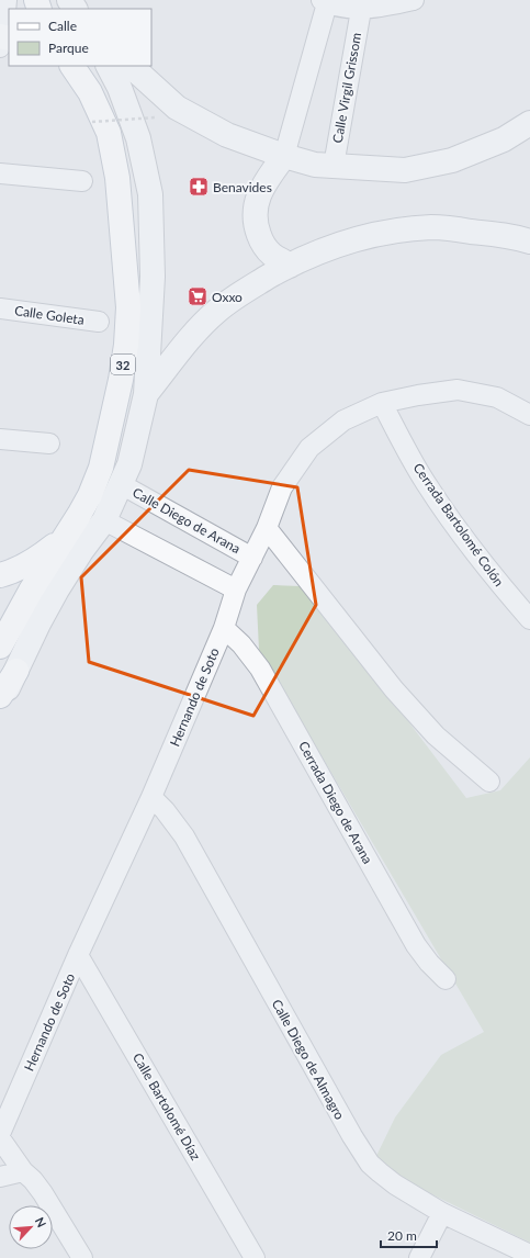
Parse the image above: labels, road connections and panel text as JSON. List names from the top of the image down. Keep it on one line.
{"streets":{"main road":["32"],"street":["Calle Virgil Grissom","Calle Goleta","Calle Diego de Arana","Cerrada Bartolomé Colón","Hernando de Soto","Cerrada Diego de Arana","Calle Diego de Almagro","Calle Bartolomé Díaz"]},"crossings":[["Calle Diego de Arana","Hernando de Soto"],["Cerrada Bartolomé Colón","Hernando de Soto"],["Hernando de Soto","Cerrada Diego de Arana"],["Hernando de Soto","Calle Diego de Almagro"],["Hernando de Soto","Calle Bartolomé Díaz"]],"places":{"pharmacy":["Benavides"],"supermarket":["Oxxo"]},"legend":["Calle","Parque"],"scale_bar":"20 m","north":"top right"}
